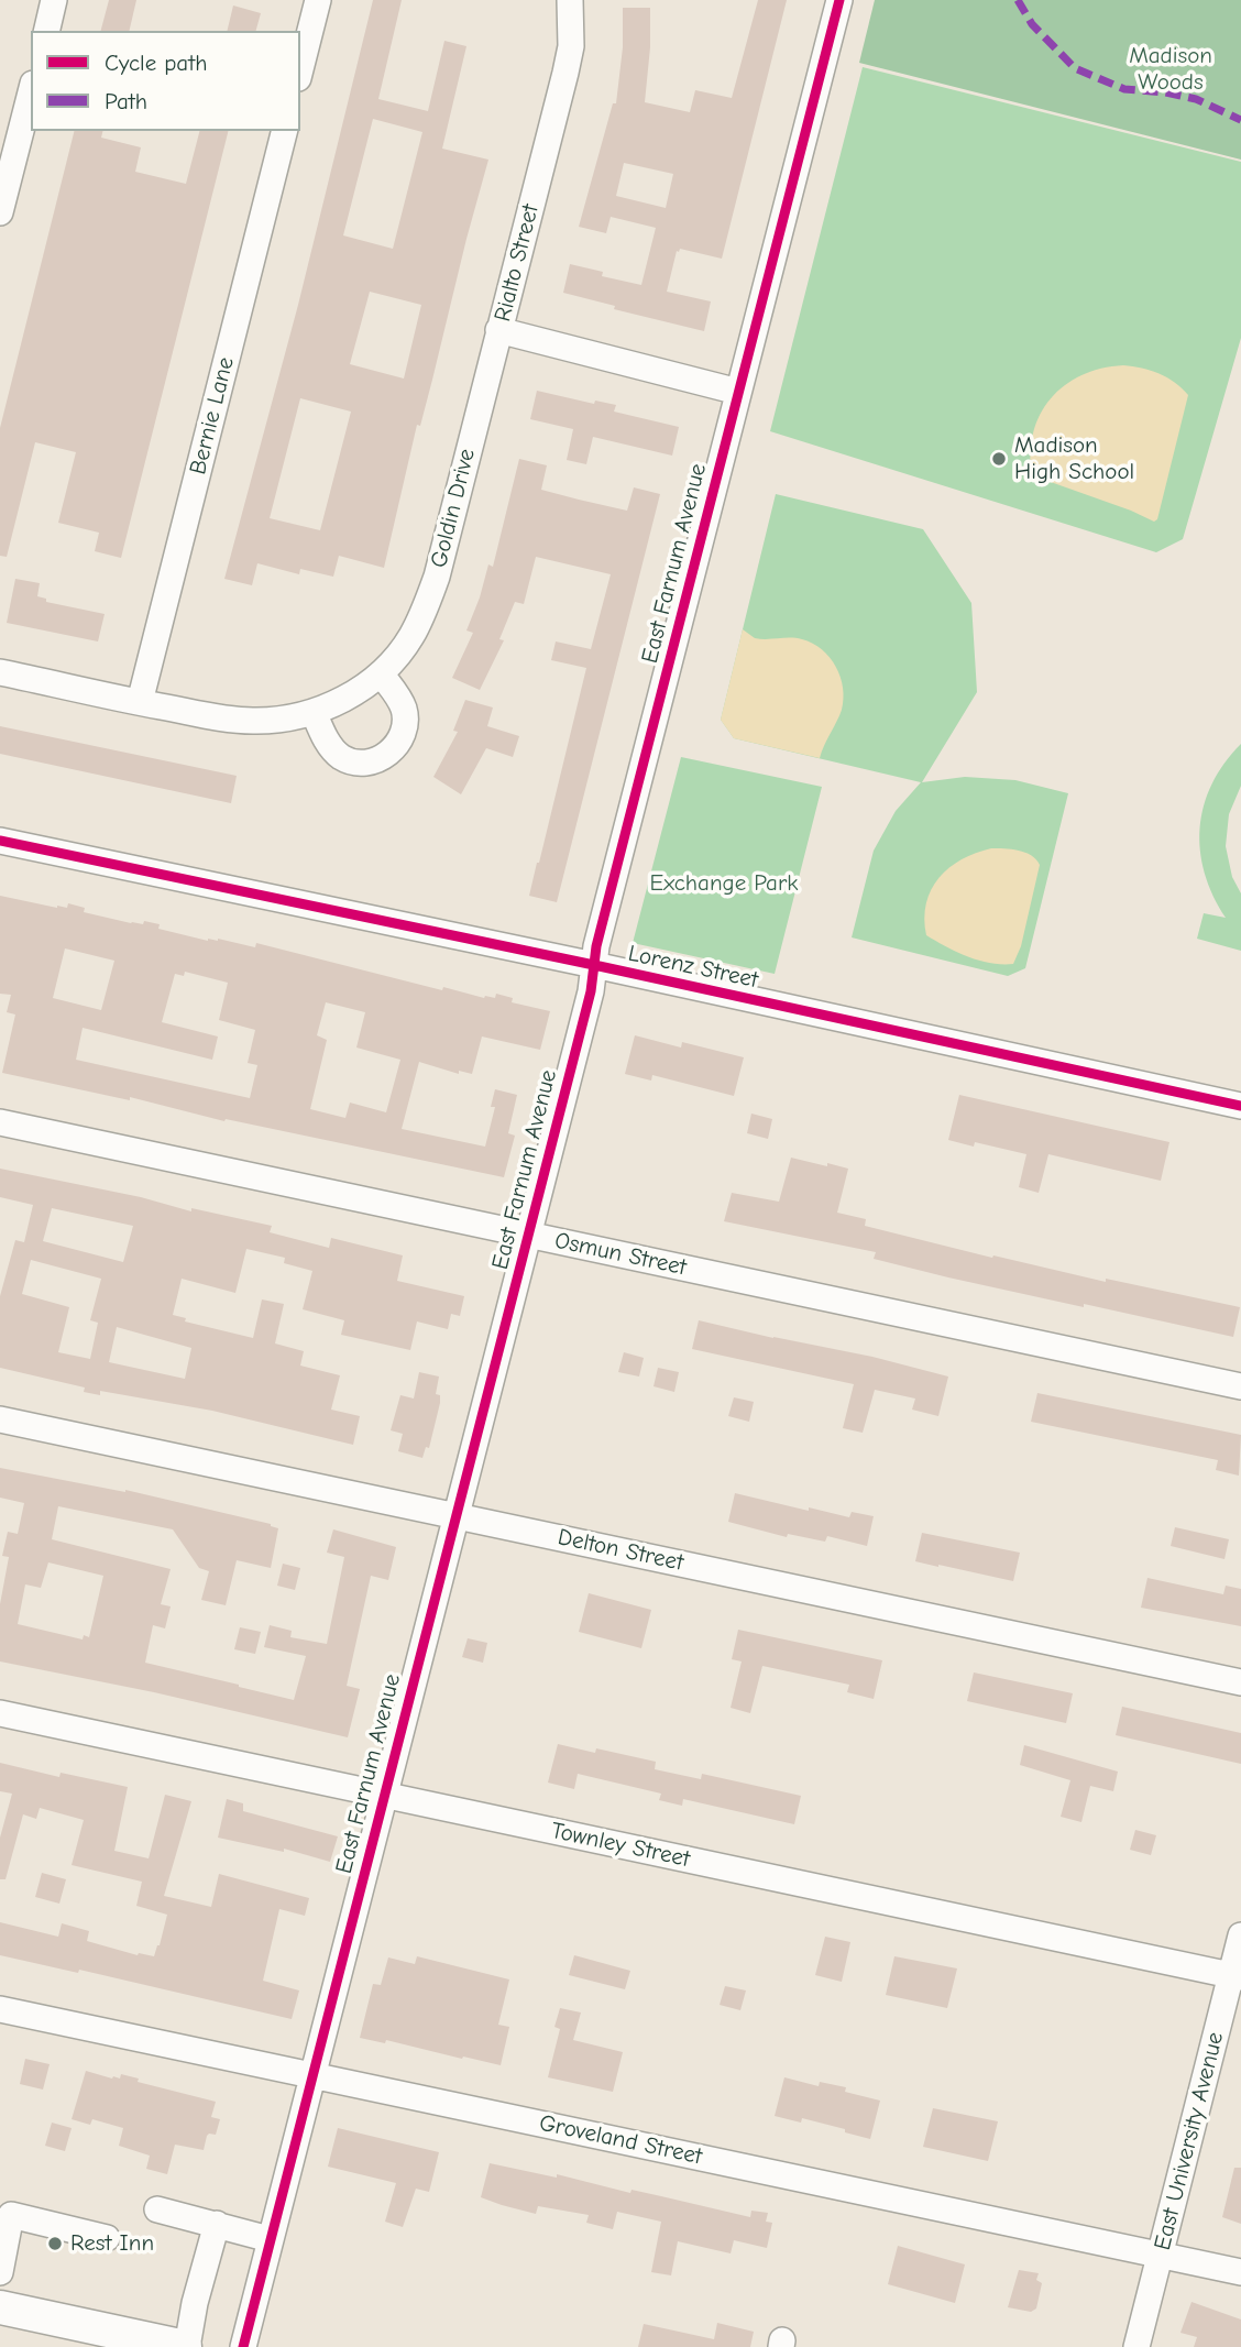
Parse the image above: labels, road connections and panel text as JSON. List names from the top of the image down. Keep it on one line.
{"streets":{"street":["Rialto Street","Bernie Lane","Goldin Drive","East Farnum Avenue","Lorenz Street","Osmun Street","Delton Street","Townley Street","Groveland Street","East University Avenue"]},"crossings":[["Rialto Street","Goldin Drive"],["Rialto Street","East Farnum Avenue"],["Bernie Lane","Goldin Drive"],["East Farnum Avenue","Lorenz Street"],["East Farnum Avenue","Osmun Street"],["East Farnum Avenue","Delton Street"],["East Farnum Avenue","Townley Street"],["East Farnum Avenue","Groveland Street"],["Townley Street","East University Avenue"],["Groveland Street","East University Avenue"]],"parks":["Madison Woods","Exchange Park"],"places":["Madison High School","Rest Inn"],"legend":["Cycle path","Path"]}
